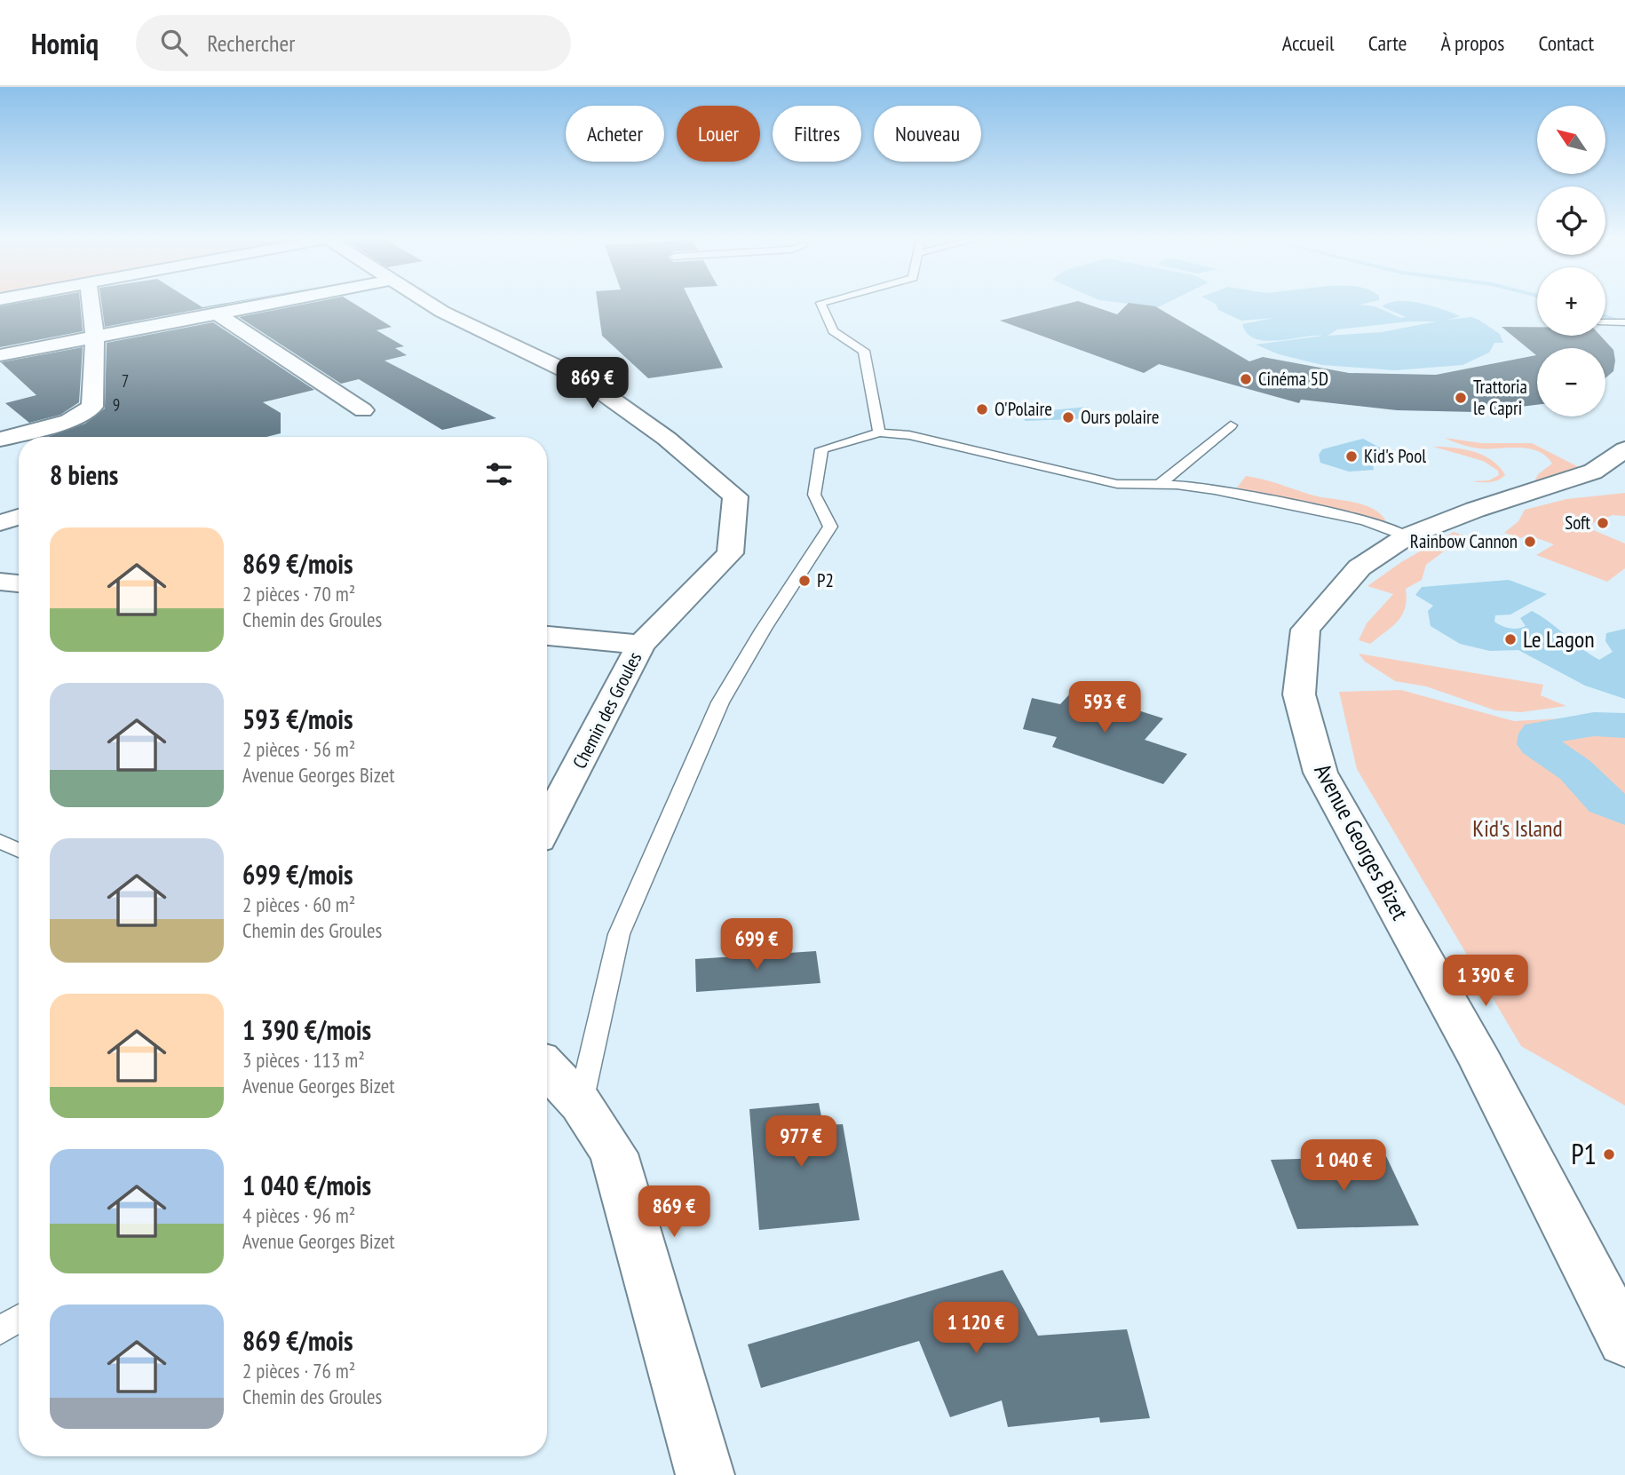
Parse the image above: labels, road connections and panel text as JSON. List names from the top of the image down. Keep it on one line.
{"streets":{"street":["Chemin des Groules","Avenue Georges Bizet"]},"parks":["Kid's Island"],"places":["Cinéma 5D","Trattoria le Capri","O'Polaire","Ours polaire","Kid's Pool","Soft","Rainbow Cannon","P2","Le Lagon","P1"],"house_numbers":["7","9"],"north":"top left","page":{"header":"Homiq","search":"Rechercher","nav":["Accueil","Carte","À propos","Contact"],"map_buttons":["+","−"],"chip":["Acheter","Louer","Filtres","Nouveau"],"price":["869 €","593 €","699 €","1 390 €","977 €","1 040 €","869 €","1 120 €"],"heading":"8 biens","list":[{"name":"869 €/mois","note":"2 pièces · 70 m² · Chemin des Groules"},{"name":"593 €/mois","note":"2 pièces · 56 m² · Avenue Georges Bizet"},{"name":"699 €/mois","note":"2 pièces · 60 m² · Chemin des Groules"},{"name":"1 390 €/mois","note":"3 pièces · 113 m² · Avenue Georges Bizet"},{"name":"1 040 €/mois","note":"4 pièces · 96 m² · Avenue Georges Bizet"},{"name":"869 €/mois","note":"2 pièces · 76 m² · Chemin des Groules"}]}}
